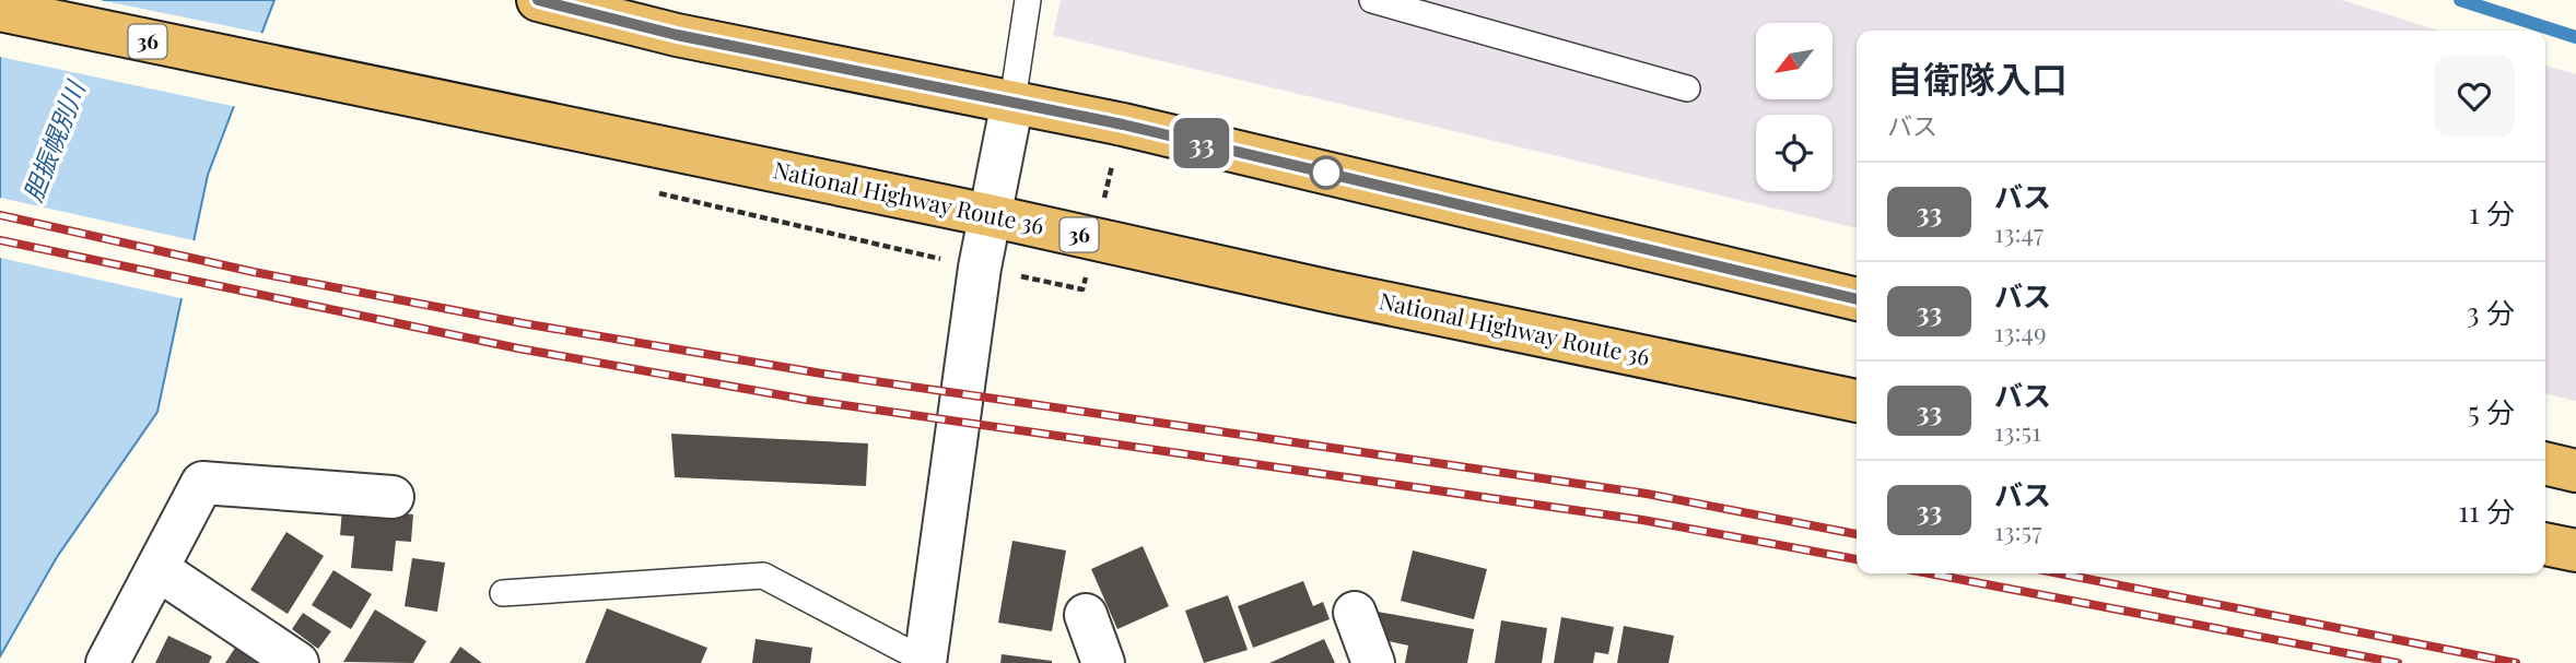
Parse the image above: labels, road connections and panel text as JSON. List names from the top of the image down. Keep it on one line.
{"streets":{"highway":["36","National Highway Route 36"]},"water":["胆振幌別川"],"lines":["bus line 33"],"north":"bottom left","page":{"on_map":"33","heading":["自衛隊入口","バス"],"list":[{"mark":"33","name":"バス","note":"13:47","value":"1 分"},{"mark":"33","name":"バス","note":"13:49","value":"3 分"},{"mark":"33","name":"バス","note":"13:51","value":"5 分"},{"mark":"33","name":"バス","note":"13:57","value":"11 分"}]}}
